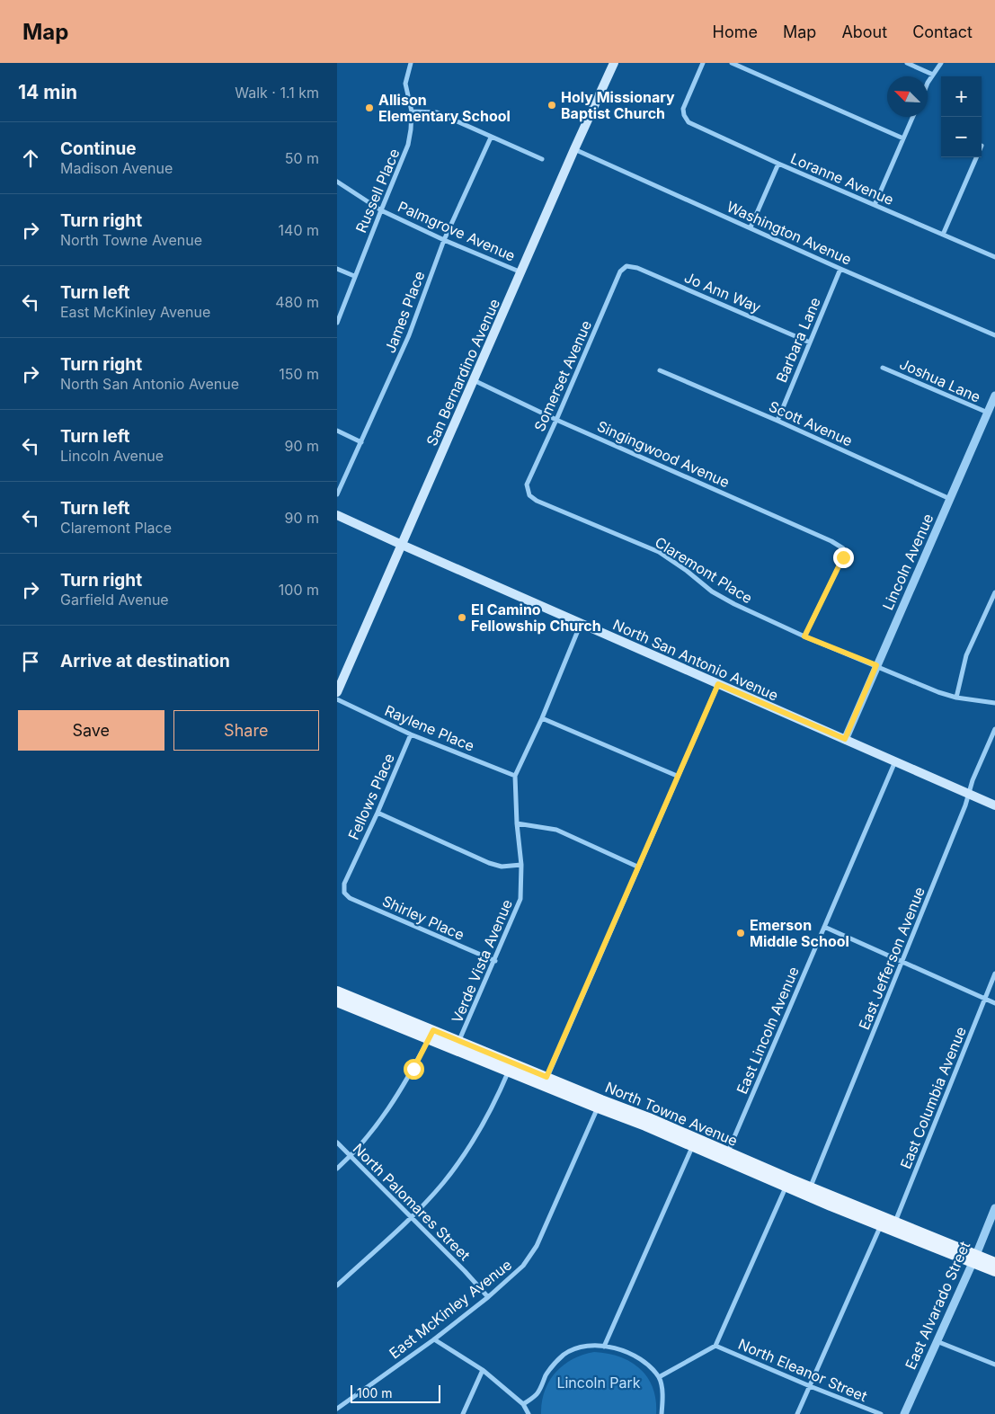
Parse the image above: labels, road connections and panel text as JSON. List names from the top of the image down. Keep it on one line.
{"streets":{"main road":["San Bernardino Avenue","North San Antonio Avenue","North Towne Avenue"],"street":["Loranne Avenue","Russell Place","Palmgrove Avenue","Washington Avenue","Jo Ann Way","James Place","Barbara Lane","Somerset Avenue","Joshua Lane","Scott Avenue","Singingwood Avenue","Lincoln Avenue","Claremont Place","Raylene Place","Fellows Place","Shirley Place","East Jefferson Avenue","Verde Vista Avenue","East Lincoln Avenue","East Columbia Avenue","North Palomares Street","East Alvarado Street","East McKinley Avenue","North Eleanor Street"]},"crossings":[["Russell Place","Palmgrove Avenue"],["Palmgrove Avenue","James Place"],["Palmgrove Avenue","San Bernardino Avenue"],["Washington Avenue","Barbara Lane"],["Washington Avenue","San Bernardino Avenue"],["Jo Ann Way","Barbara Lane"],["Jo Ann Way","Somerset Avenue"],["Barbara Lane","Scott Avenue"],["San Bernardino Avenue","Singingwood Avenue"],["San Bernardino Avenue","North San Antonio Avenue"],["Somerset Avenue","Singingwood Avenue"],["Somerset Avenue","Claremont Place"],["Joshua Lane","Lincoln Avenue"],["Scott Avenue","Lincoln Avenue"],["Singingwood Avenue","Claremont Place"],["Lincoln Avenue","Claremont Place"],["Lincoln Avenue","North San Antonio Avenue"],["North San Antonio Avenue","East Jefferson Avenue"],["North San Antonio Avenue","Verde Vista Avenue"],["North San Antonio Avenue","East Lincoln Avenue"],["Raylene Place","Fellows Place"],["Raylene Place","Verde Vista Avenue"],["Fellows Place","Shirley Place"],["Shirley Place","Verde Vista Avenue"],["East Jefferson Avenue","North Towne Avenue"],["Verde Vista Avenue","North Towne Avenue"],["East Lincoln Avenue","North Towne Avenue"],["East Columbia Avenue","North Towne Avenue"],["East Columbia Avenue","North Eleanor Street"],["North Towne Avenue","East Alvarado Street"],["North Towne Avenue","East McKinley Avenue"],["North Palomares Street","East McKinley Avenue"]],"parks":["Lincoln Park"],"places":["Holy Missionary Baptist Church","Allison Elementary School","El Camino Fellowship Church","Emerson Middle School"],"scale_bar":"100 m","north":"top left","page":{"header":"Map","nav":["Home","Map","About","Contact"],"heading":["14 min","Walk · 1.1 km"],"map_buttons":["+","−"],"list":[["Continue","Madison Avenue","50 m"],["Turn right","North Towne Avenue","140 m"],["Turn left","East McKinley Avenue","480 m"],["Turn right","North San Antonio Avenue","150 m"],["Turn left","Lincoln Avenue","90 m"],["Turn left","Claremont Place","90 m"],["Turn right","Garfield Avenue","100 m"],"Arrive at destination"],"buttons":["Save","Share"],"scale":"100 m"}}
